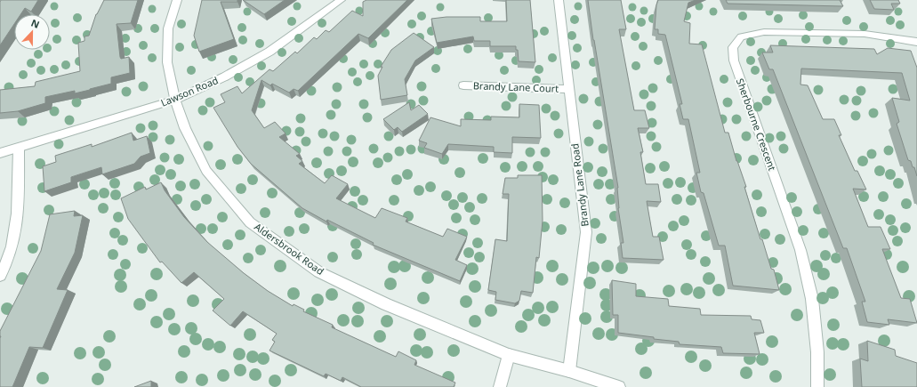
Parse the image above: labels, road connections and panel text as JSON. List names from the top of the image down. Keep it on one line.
{"streets":{"street":["Brandy Lane Court","Lawson Road","Sherbourne Crescent","Brandy Lane Road","Aldersbrook Road"]},"crossings":[["Brandy Lane Court","Brandy Lane Road"],["Lawson Road","Aldersbrook Road"],["Brandy Lane Road","Aldersbrook Road"]],"north":"top"}
